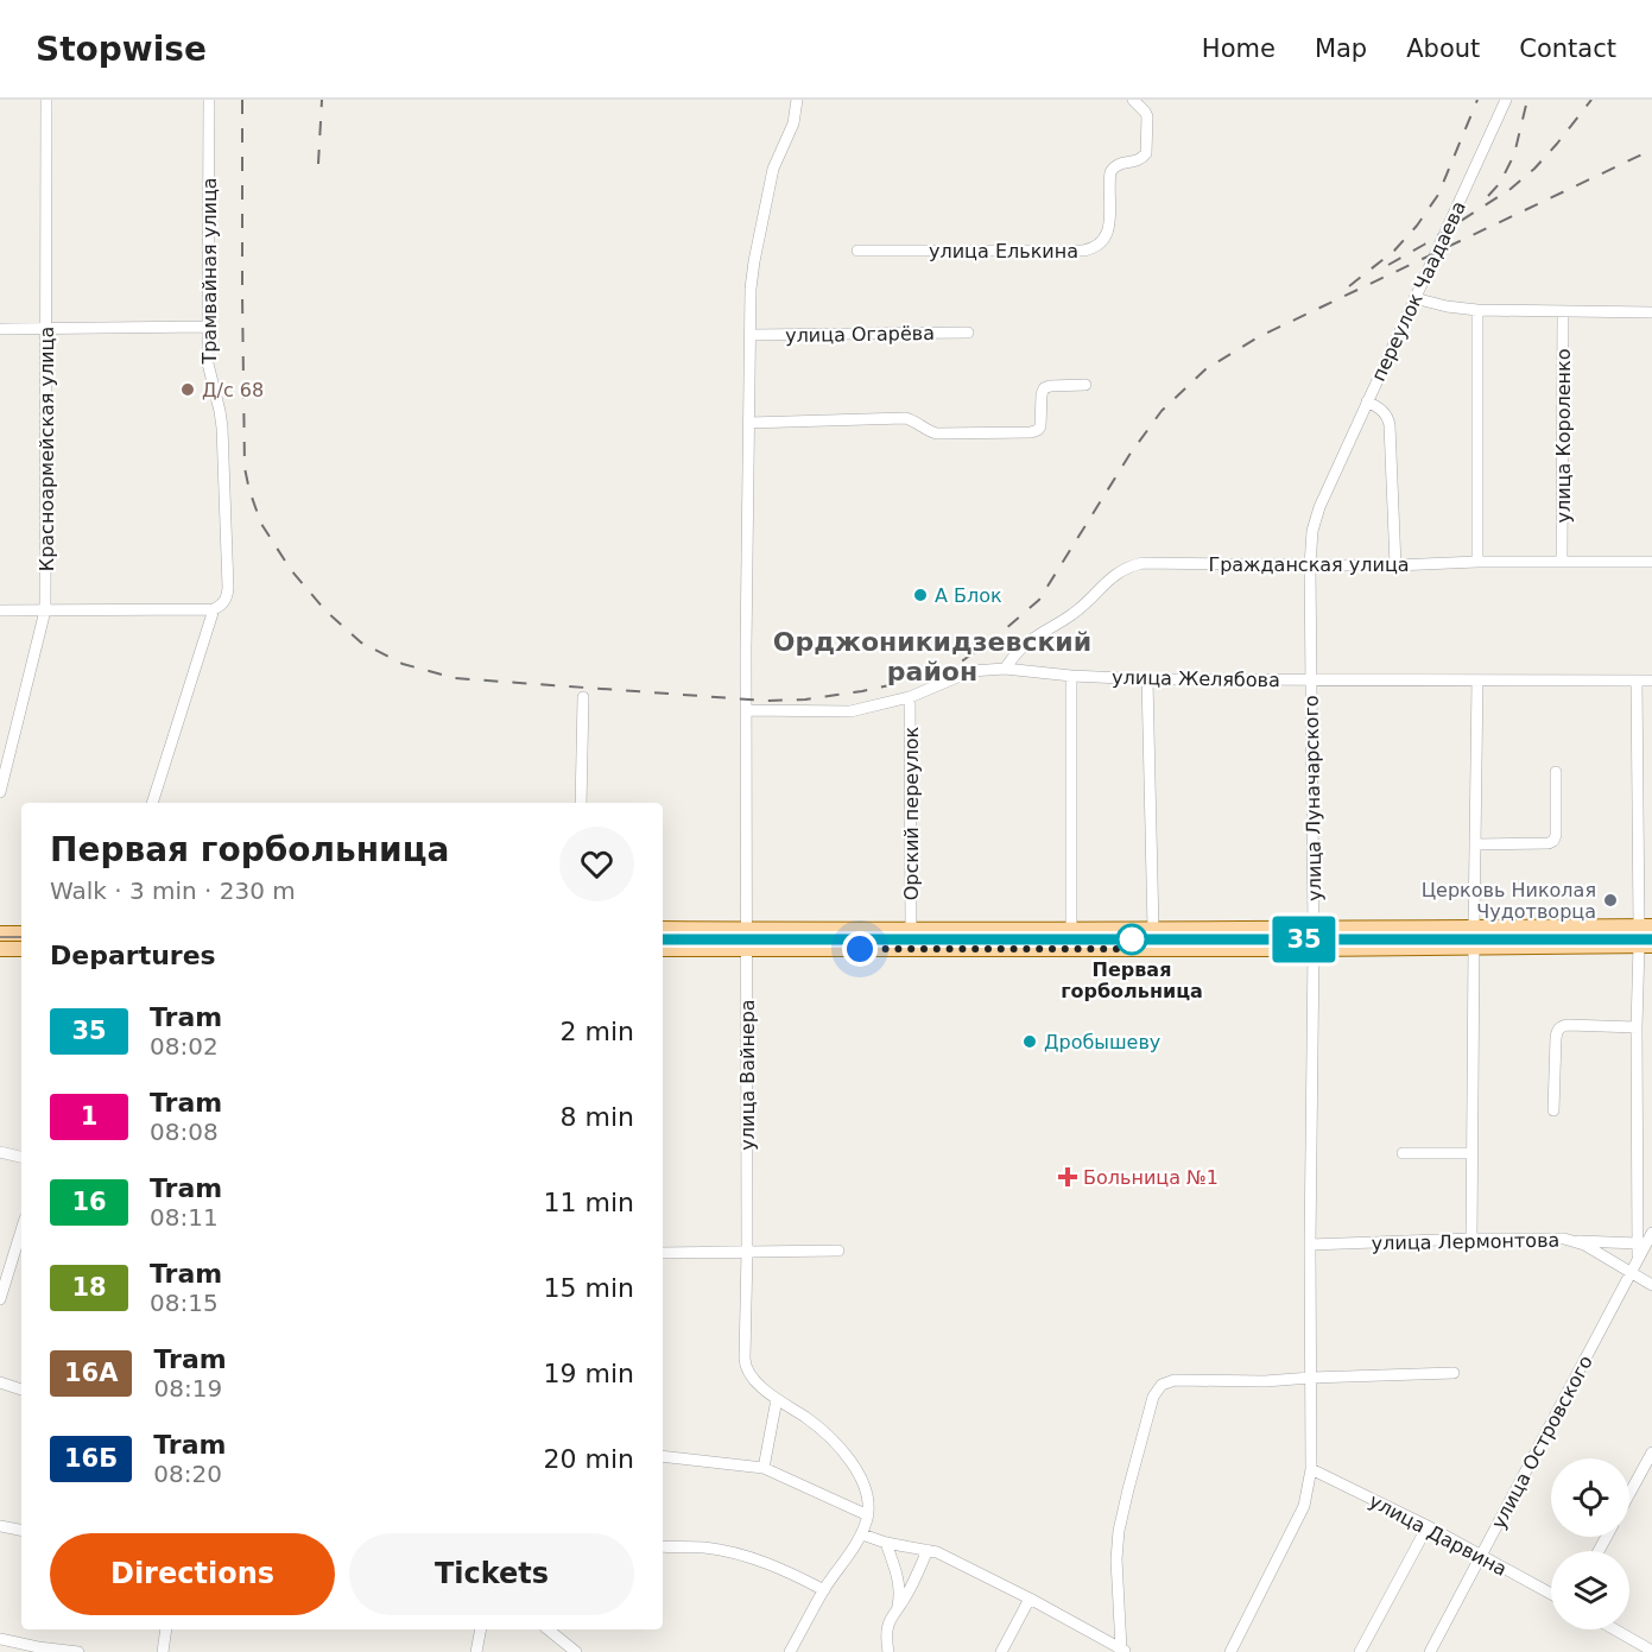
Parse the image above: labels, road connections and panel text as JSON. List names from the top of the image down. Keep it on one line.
{"streets":{"main road":["улица Луначарского"],"street":["улица Елькина","Трамвайная улица","переулок Чаадаева","улица Огарёва","улица Короленко","Красноармейская улица","Гражданская улица","улица Желябова","Орский переулок","улица Вайнера","улица Лермонтова","улица Островского","улица Дарвина"]},"crossings":[["переулок Чаадаева","Гражданская улица"],["переулок Чаадаева","улица Луначарского"],["улица Огарёва","улица Вайнера"],["улица Короленко","Гражданская улица"],["Гражданская улица","улица Желябова"],["Гражданская улица","улица Луначарского"],["улица Желябова","улица Луначарского"],["улица Желябова","Орский переулок"],["улица Желябова","улица Вайнера"],["улица Луначарского","улица Лермонтова"],["улица Луначарского","улица Дарвина"],["улица Лермонтова","улица Островского"],["улица Островского","улица Дарвина"]],"districts":["Орджоникидзевский район"],"places":{"other":["Д/с 68","А Блок","Церковь Николая Чудотворца","Первая горбольница","Дробышеву"],"health":["Больница №1"]},"lines":["tram line 35"],"page":{"header":"Stopwise","nav":["Home","Map","About","Contact"],"on_map":"35","heading":[["Первая горбольница","Walk · 3 min · 230 m"],"Departures"],"list":[{"mark":"35","name":"Tram","note":"08:02","value":"2 min"},{"mark":"1","name":"Tram","note":"08:08","value":"8 min"},{"mark":"16","name":"Tram","note":"08:11","value":"11 min"},{"mark":"18","name":"Tram","note":"08:15","value":"15 min"},{"mark":"16А","name":"Tram","note":"08:19","value":"19 min"},{"mark":"16Б","name":"Tram","note":"08:20","value":"20 min"}],"buttons":["Directions","Tickets"]}}
